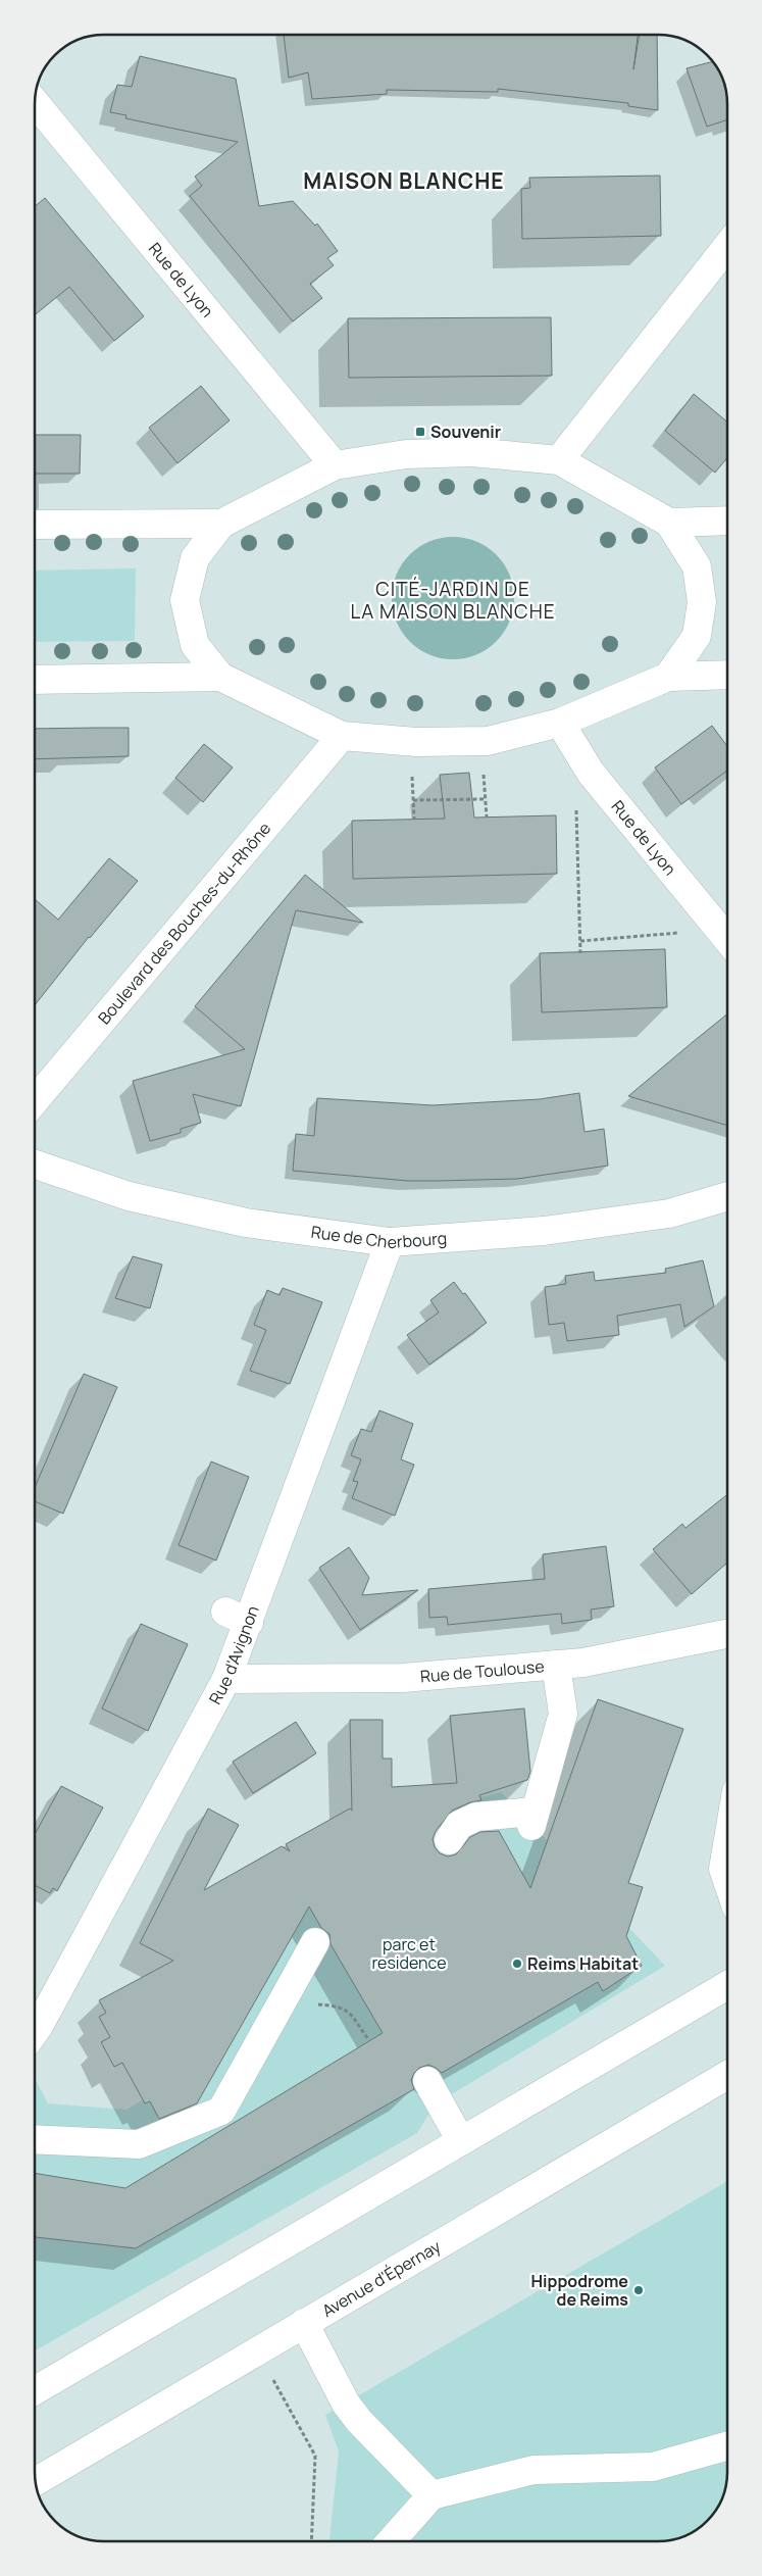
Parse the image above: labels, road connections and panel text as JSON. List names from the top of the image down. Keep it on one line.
{"streets":{"street":["Rue de Lyon","Boulevard des Bouches-du-Rhône","Rue de Cherbourg","Rue d'Avignon","Rue de Toulouse","Avenue d'Épernay"]},"crossings":[["Rue de Cherbourg","Rue d'Avignon"],["Rue d'Avignon","Rue de Toulouse"]],"districts":["MAISON BLANCHE","CITÉ-JARDIN DE LA MAISON BLANCHE"],"parks":["parc et residence"],"places":{"transit":["Souvenir"],"other":["Reims Habitat","Hippodrome de Reims"]}}
